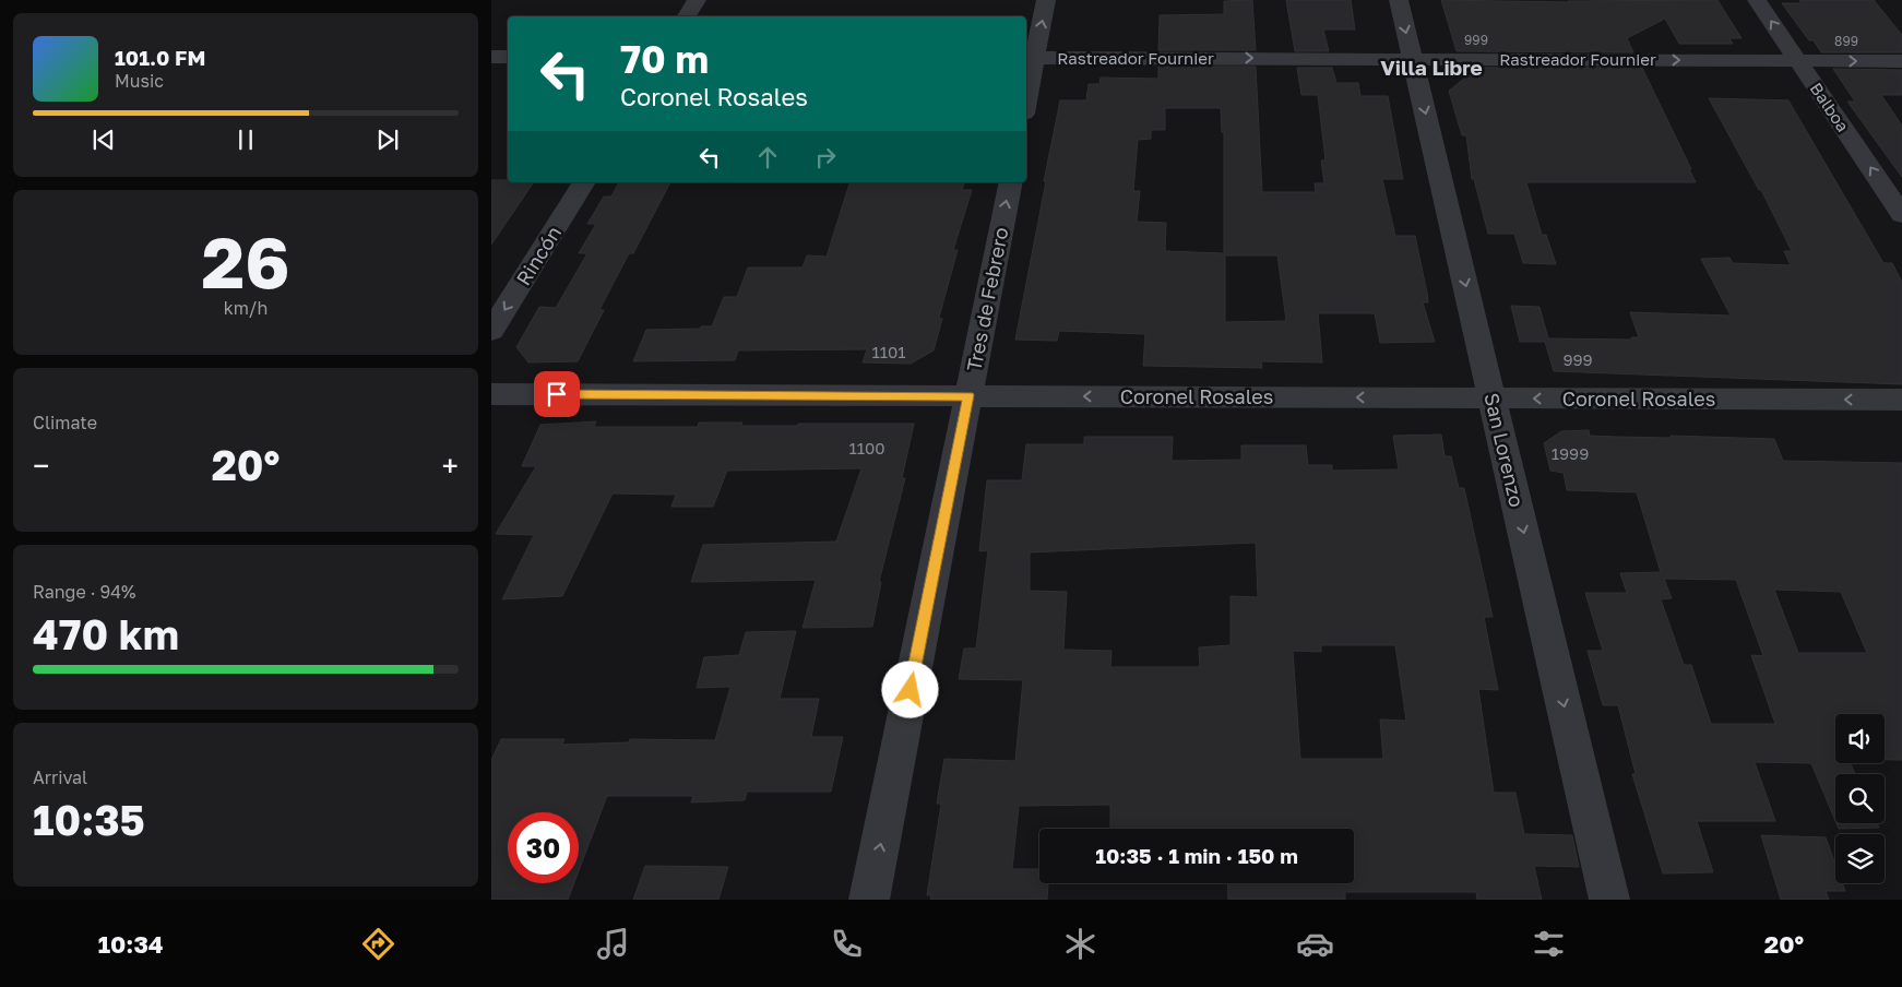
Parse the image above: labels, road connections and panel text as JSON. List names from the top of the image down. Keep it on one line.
{"streets":{"street":["Rastreador Fournier","Balboa","Rincón","Tres de Febrero","Coronel Rosales","San Lorenzo"]},"crossings":[["Rastreador Fournier","Balboa"],["Rastreador Fournier","San Lorenzo"],["Tres de Febrero","Coronel Rosales"],["Coronel Rosales","San Lorenzo"]],"one_way":["Rastreador Fournier","Balboa","Rincón","Tres de Febrero","Coronel Rosales","San Lorenzo"],"districts":["Villa Libre"],"house_numbers":["999","899","1101","999","1100","1999"],"page":{"turn":["70 m","Coronel Rosales"],"song":["101.0 FM","Music"],"tile":[["26","km/h"],"Climate",["Range · 94%","470 km"],["Arrival","10:35"]],"heat":["−","20°","+"],"limit":"30","trip":"10:35 · 1 min · 150 m","tabs":["10:34","20°"]}}
